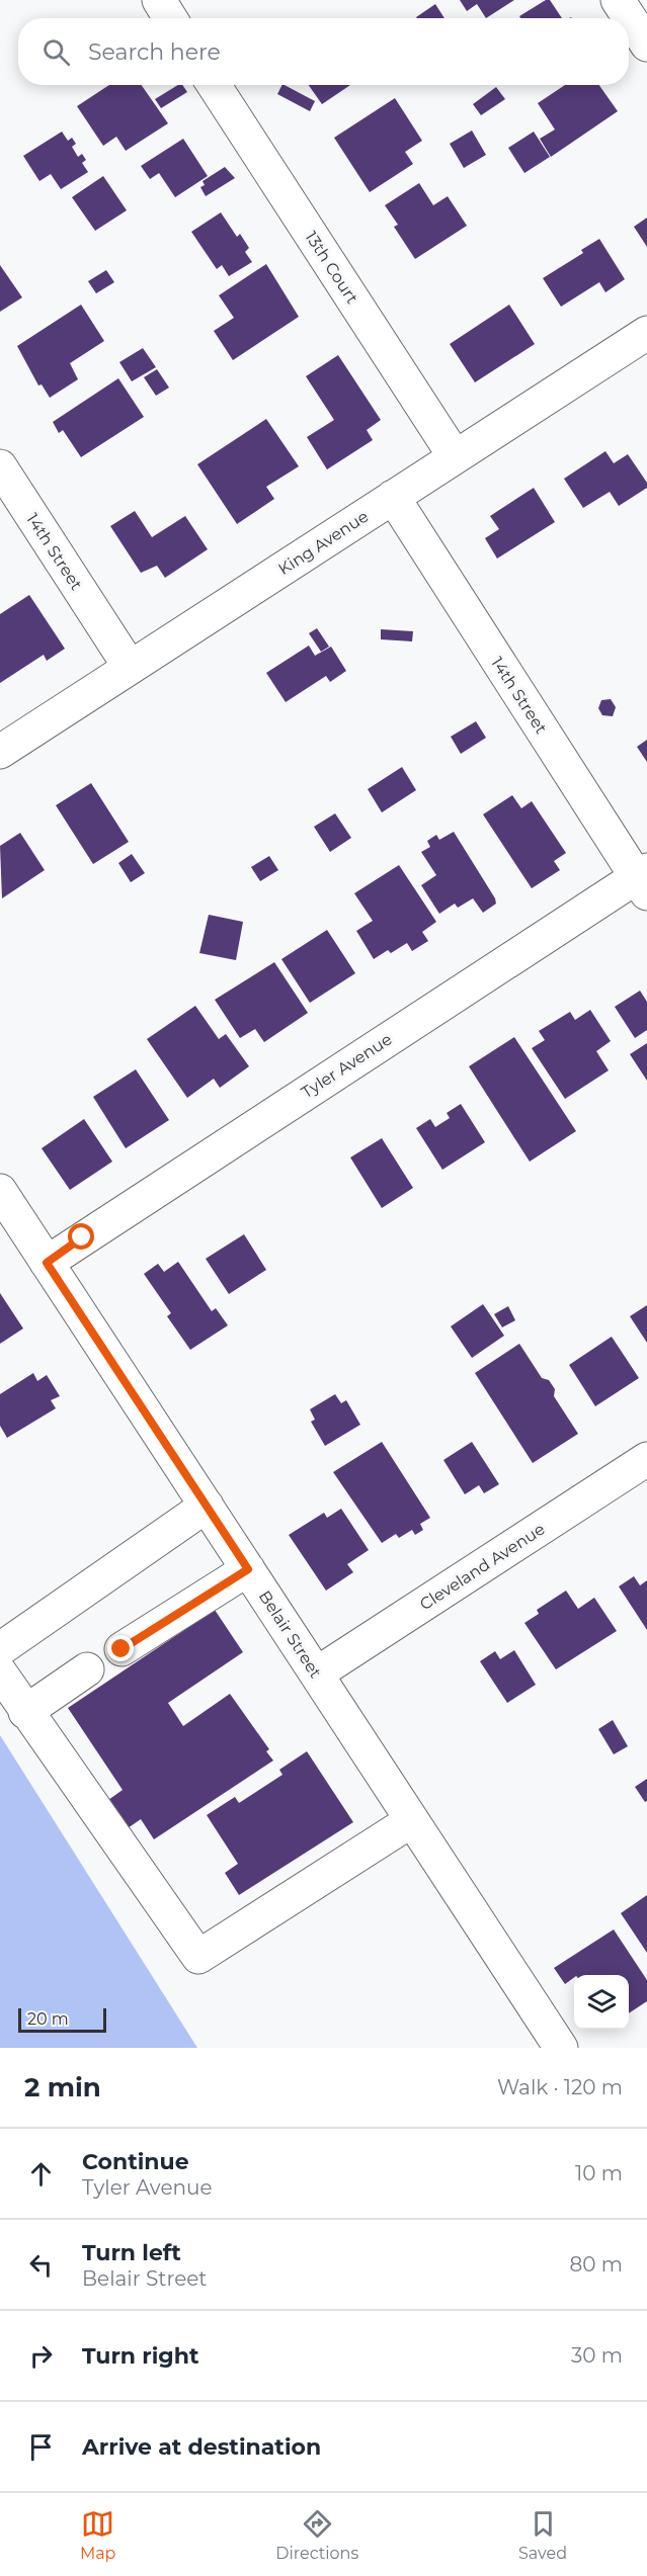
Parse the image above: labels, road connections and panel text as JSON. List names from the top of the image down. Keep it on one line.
{"streets":{"street":["13th Court","King Avenue","14th Street","Tyler Avenue","Cleveland Avenue","Belair Street"]},"crossings":[["13th Court","King Avenue"],["King Avenue","14th Street"],["14th Street","Tyler Avenue"],["Tyler Avenue","Belair Street"],["Cleveland Avenue","Belair Street"]],"scale_bar":"20 m","page":{"search":"Search here","scale":"20 m","heading":["2 min","Walk · 120 m"],"list":[["Continue","Tyler Avenue","10 m"],["Turn left","Belair Street","80 m"],["Turn right","30 m"],"Arrive at destination"],"nav":["Map","Directions","Saved"]}}
